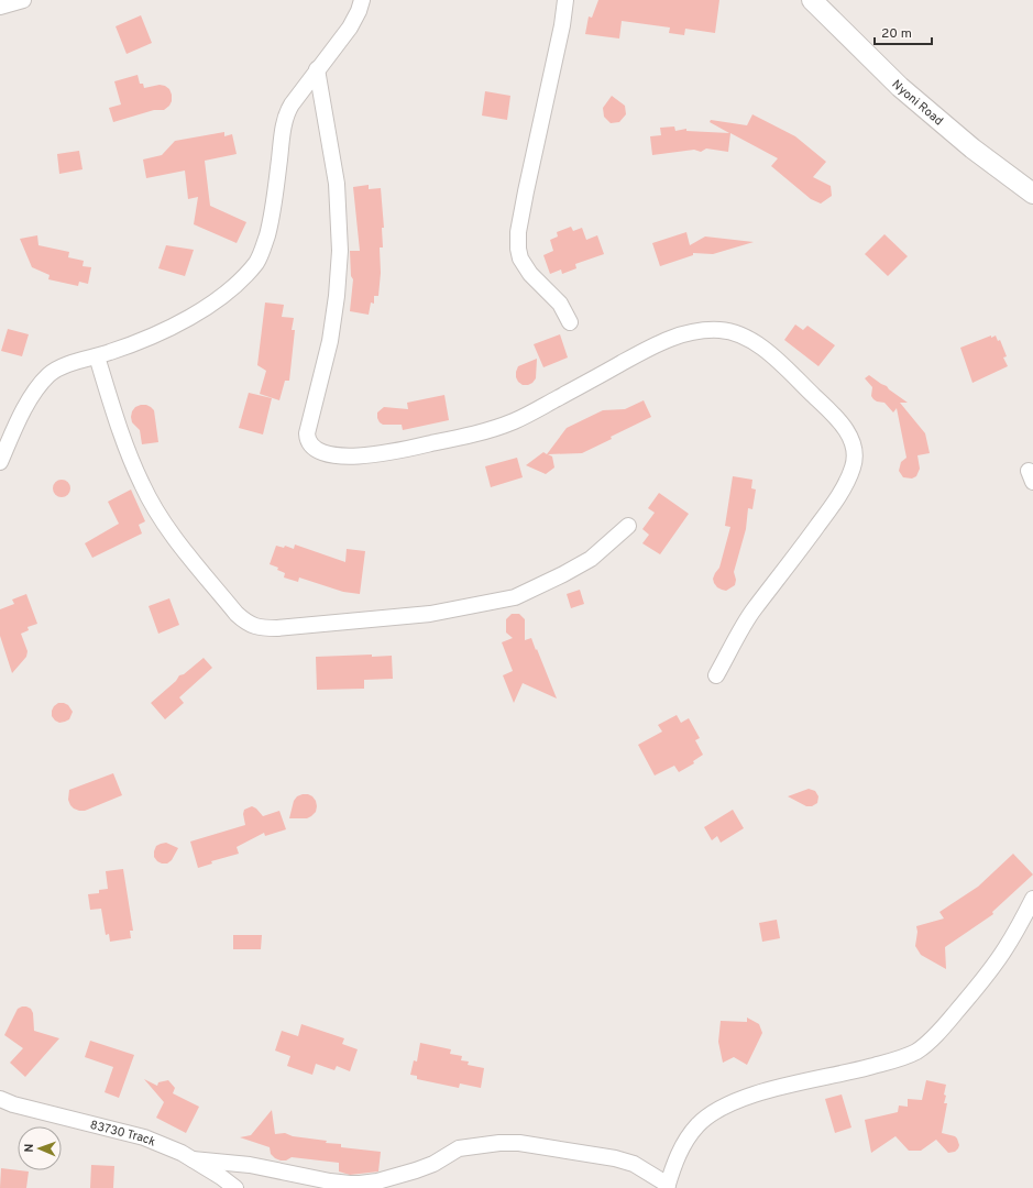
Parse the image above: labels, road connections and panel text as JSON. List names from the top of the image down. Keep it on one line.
{"streets":{"street":["Nyoni Road","83730 Track"]},"scale_bar":"20 m","north":"left"}
